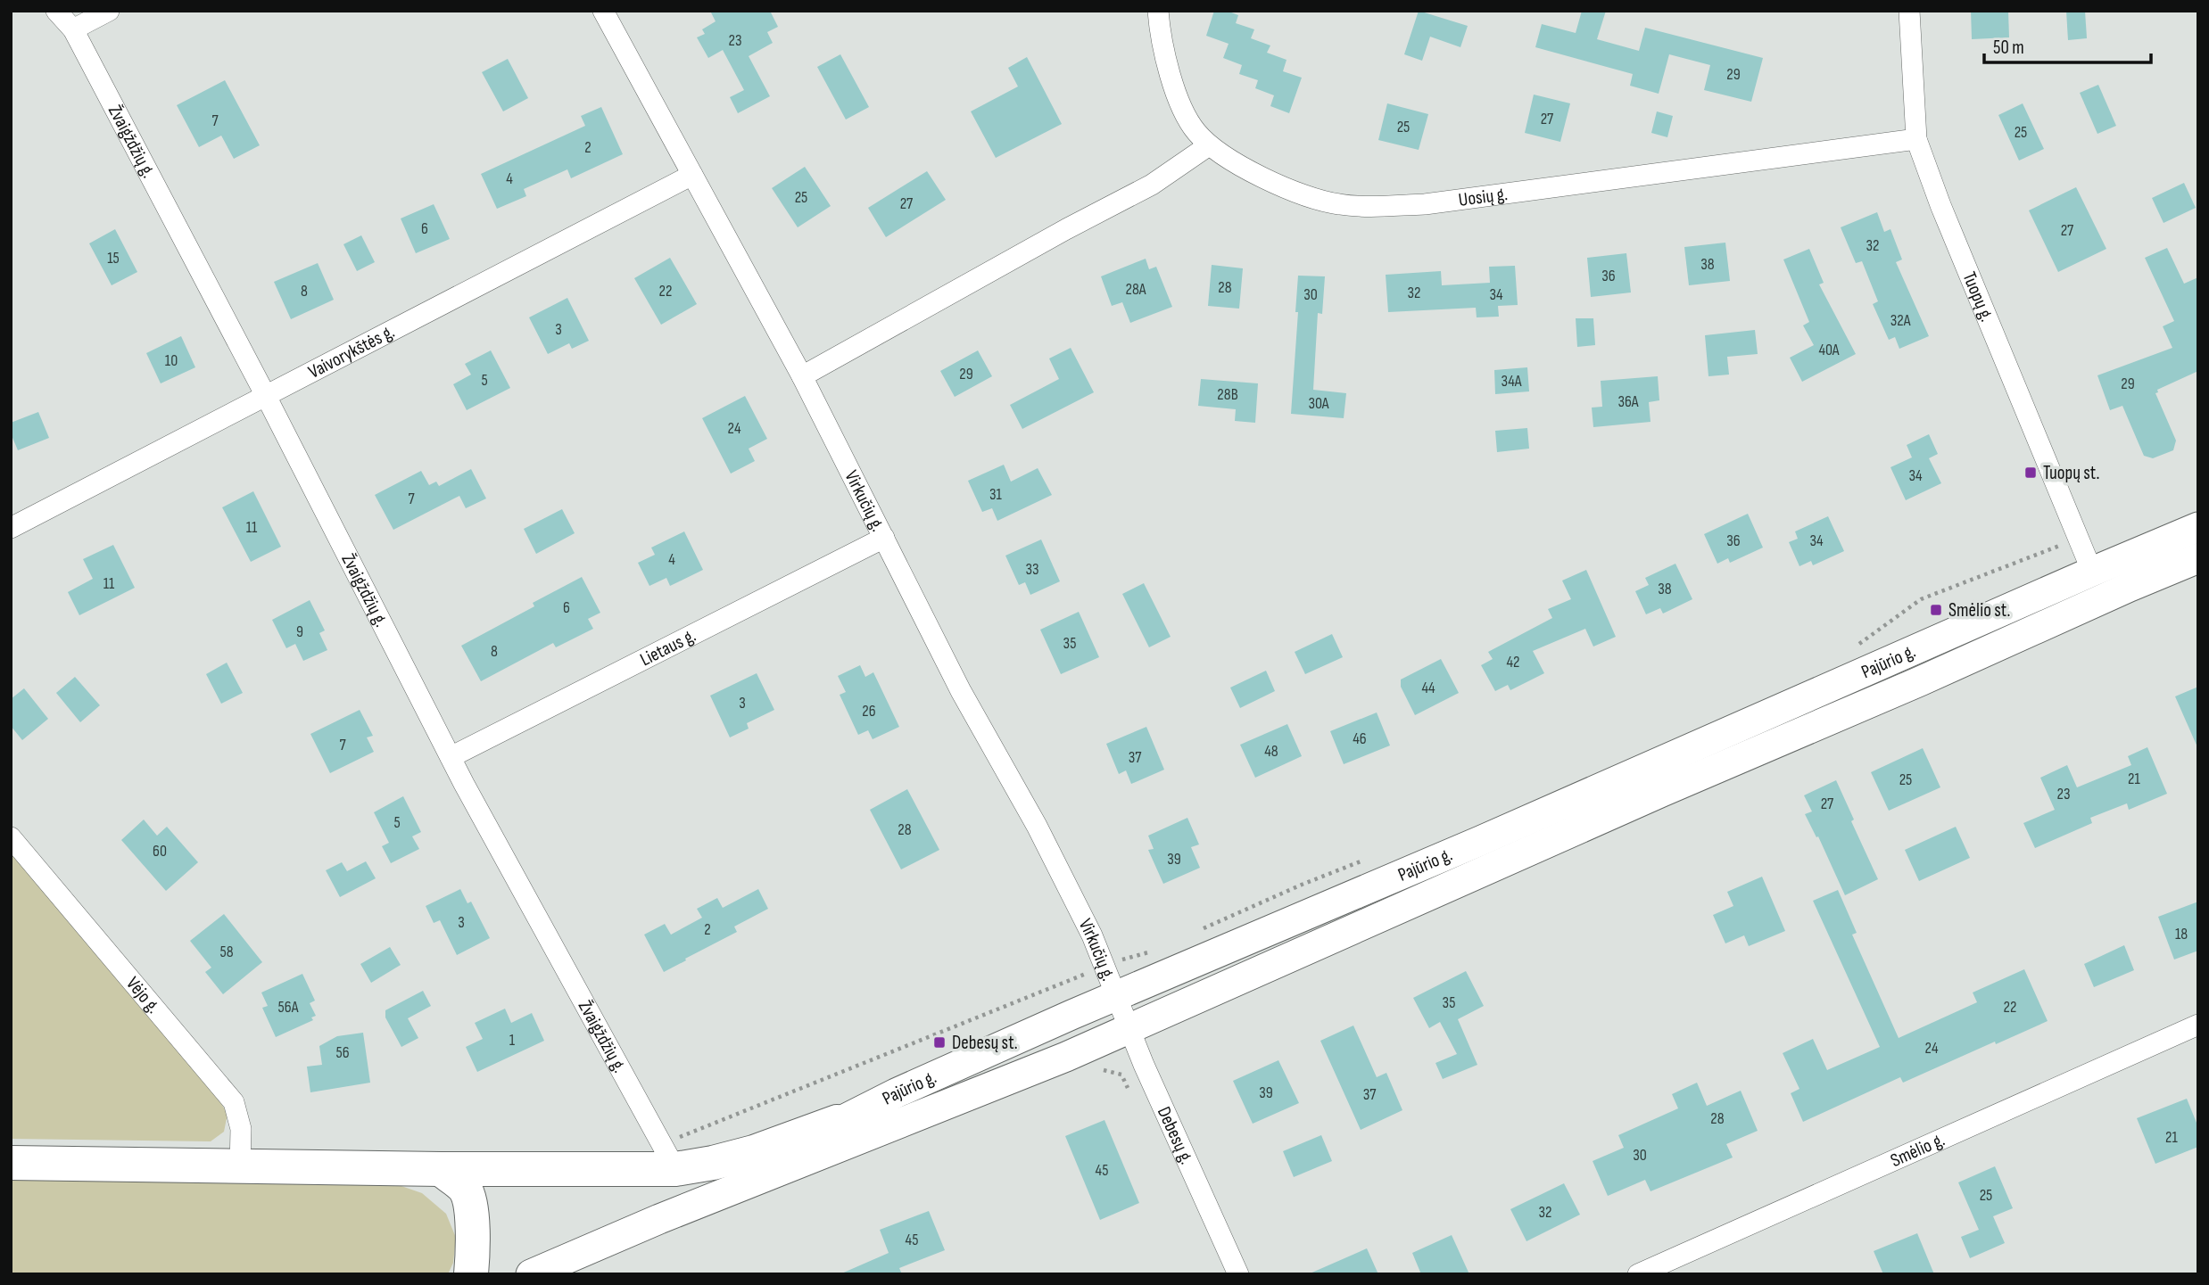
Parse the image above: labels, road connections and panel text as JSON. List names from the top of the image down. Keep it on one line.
{"streets":{"main road":["Pajūrio g."],"street":["Žvaigždžių g.","Uosių g.","Tuopų g.","Vaivorykštės g.","Virkučių g.","Lietaus g.","Vėjo g.","Debesų g.","Smėlio g."]},"crossings":[["Žvaigždžių g.","Vaivorykštės g."],["Žvaigždžių g.","Lietaus g."],["Uosių g.","Tuopų g."],["Tuopų g.","Pajūrio g."],["Vaivorykštės g.","Virkučių g."],["Virkučių g.","Lietaus g."],["Virkučių g.","Pajūrio g."],["Virkučių g.","Debesų g."],["Pajūrio g.","Debesų g."]],"places":{"transit":["Tuopų st.","Smėlio st.","Debesų st."]},"house_numbers":["23","29","27","7","25","25","2","4","25","27","6","27","32","15","38","36","28","28A","8","22","32","30","34","32A","3","40A","10","29","5","34A","29","28B","36A","30A","24","34","31","7","11","36","34","4","33","11","38","6","9","35","8","42","44","3","26","46","7","48","37","21","25","23","27","5","28","60","39","3","2","18","58","35","56A","22","1","24","56","39","37","28","21","30","45","25","32","45"],"scale_bar":"50 m"}
